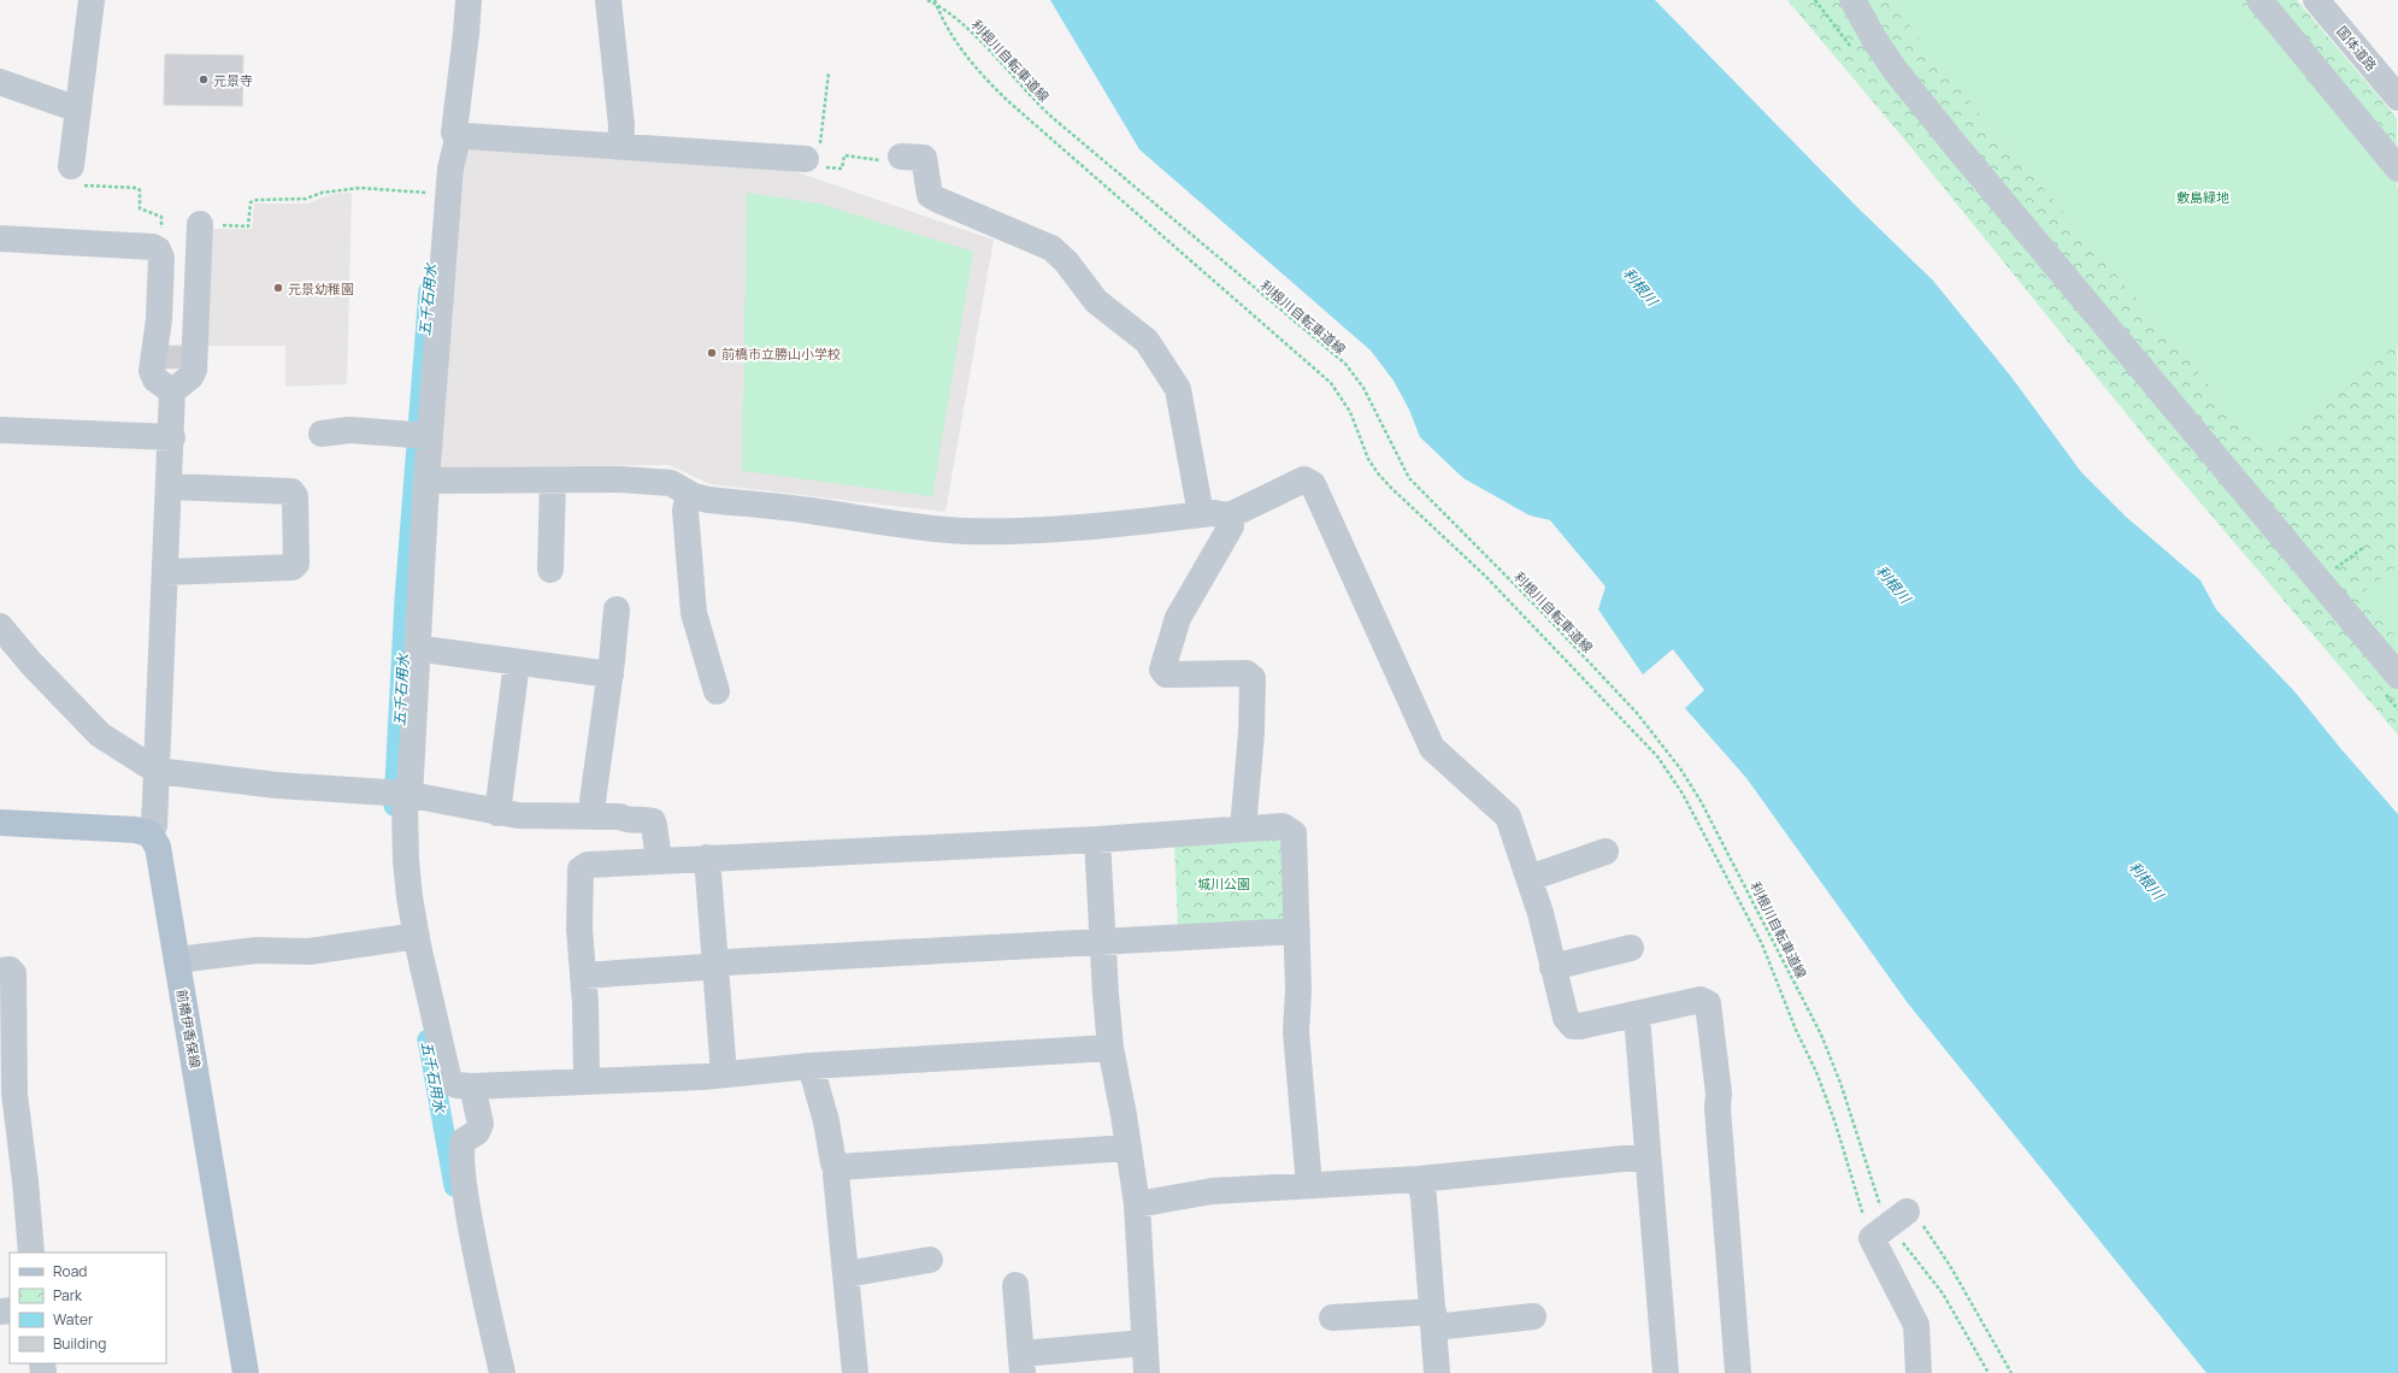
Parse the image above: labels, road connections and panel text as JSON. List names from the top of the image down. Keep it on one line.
{"streets":{"main road":["前橋伊香保線"],"street":["国体道路"],"path":["利根川自転車道線"]},"water":["利根川","五千石用水"],"parks":["敷島緑地","城川公園"],"places":["元景寺","元景幼稚園","前橋市立勝山小学校"],"legend":["Road","Park","Water","Building"]}
